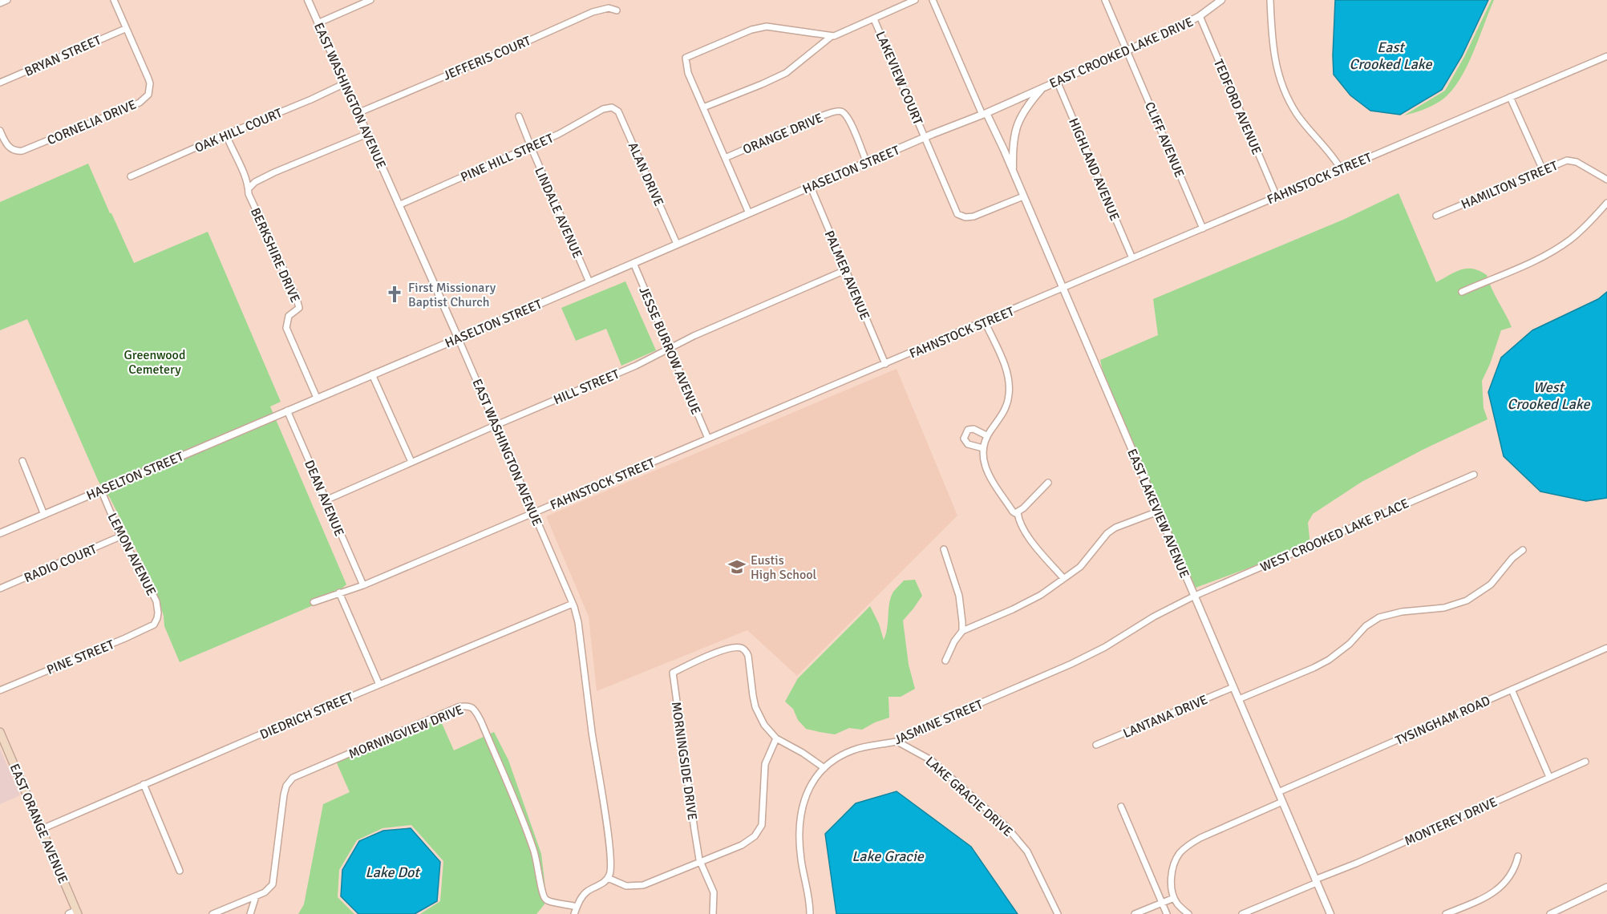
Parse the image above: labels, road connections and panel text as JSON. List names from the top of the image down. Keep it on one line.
{"streets":{"main road":["EAST ORANGE AVENUE"],"street":["EAST CROOKED LAKE DRIVE","BRYAN STREET","JEFFERIS COURT","LAKEVIEW COURT","EAST WASHINGTON AVENUE","TEDFORD AVENUE","CORNELIA DRIVE","OAK HILL COURT","ORANGE DRIVE","CLIFF AVENUE","PINE HILL STREET","HASELTON STREET","HIGHLAND AVENUE","ALAN DRIVE","FAHNSTOCK STREET","HAMILTON STREET","LINDALE AVENUE","BERKSHIRE DRIVE","PALMER AVENUE","JESSE BURROW AVENUE","HILL STREET","DEAN AVENUE","EAST LAKEVIEW AVENUE","WEST CROOKED LAKE PLACE","LEMON AVENUE","RADIO COURT","PINE STREET","DIEDRICH STREET","LANTANA DRIVE","TYSINGHAM ROAD","JASMINE STREET","MORNINGVIEW DRIVE","MORNINGSIDE DRIVE","LAKE GRACIE DRIVE","MONTEREY DRIVE"]},"crossings":[["EAST CROOKED LAKE DRIVE","TEDFORD AVENUE"],["EAST CROOKED LAKE DRIVE","CLIFF AVENUE"],["EAST CROOKED LAKE DRIVE","HASELTON STREET"],["EAST CROOKED LAKE DRIVE","HIGHLAND AVENUE"],["EAST CROOKED LAKE DRIVE","EAST LAKEVIEW AVENUE"],["BRYAN STREET","CORNELIA DRIVE"],["JEFFERIS COURT","EAST WASHINGTON AVENUE"],["LAKEVIEW COURT","HASELTON STREET"],["LAKEVIEW COURT","EAST LAKEVIEW AVENUE"],["EAST WASHINGTON AVENUE","OAK HILL COURT"],["EAST WASHINGTON AVENUE","PINE HILL STREET"],["EAST WASHINGTON AVENUE","HASELTON STREET"],["EAST WASHINGTON AVENUE","FAHNSTOCK STREET"],["EAST WASHINGTON AVENUE","HILL STREET"],["EAST WASHINGTON AVENUE","DIEDRICH STREET"],["TEDFORD AVENUE","FAHNSTOCK STREET"],["OAK HILL COURT","BERKSHIRE DRIVE"],["ORANGE DRIVE","HASELTON STREET"],["CLIFF AVENUE","FAHNSTOCK STREET"],["PINE HILL STREET","ALAN DRIVE"],["PINE HILL STREET","LINDALE AVENUE"],["HASELTON STREET","ALAN DRIVE"],["HASELTON STREET","LINDALE AVENUE"],["HASELTON STREET","BERKSHIRE DRIVE"],["HASELTON STREET","PALMER AVENUE"],["HASELTON STREET","JESSE BURROW AVENUE"],["HASELTON STREET","DEAN AVENUE"],["HASELTON STREET","EAST LAKEVIEW AVENUE"],["HASELTON STREET","LEMON AVENUE"],["HIGHLAND AVENUE","FAHNSTOCK STREET"],["FAHNSTOCK STREET","PALMER AVENUE"],["FAHNSTOCK STREET","JESSE BURROW AVENUE"],["FAHNSTOCK STREET","DEAN AVENUE"],["FAHNSTOCK STREET","EAST LAKEVIEW AVENUE"],["PALMER AVENUE","HILL STREET"],["JESSE BURROW AVENUE","HILL STREET"],["HILL STREET","DEAN AVENUE"],["EAST LAKEVIEW AVENUE","WEST CROOKED LAKE PLACE"],["EAST LAKEVIEW AVENUE","LANTANA DRIVE"],["EAST LAKEVIEW AVENUE","TYSINGHAM ROAD"],["EAST LAKEVIEW AVENUE","JASMINE STREET"],["EAST LAKEVIEW AVENUE","MONTEREY DRIVE"],["WEST CROOKED LAKE PLACE","JASMINE STREET"],["LEMON AVENUE","RADIO COURT"],["LEMON AVENUE","PINE STREET"],["DIEDRICH STREET","EAST ORANGE AVENUE"],["JASMINE STREET","LAKE GRACIE DRIVE"]],"water":["East Crooked Lake","West Crooked Lake","Lake Gracie","Lake Dot"],"parks":["Greenwood Cemetery"],"places":{"church":["First Missionary Baptist Church"],"school or university":["Eustis High School"]}}
